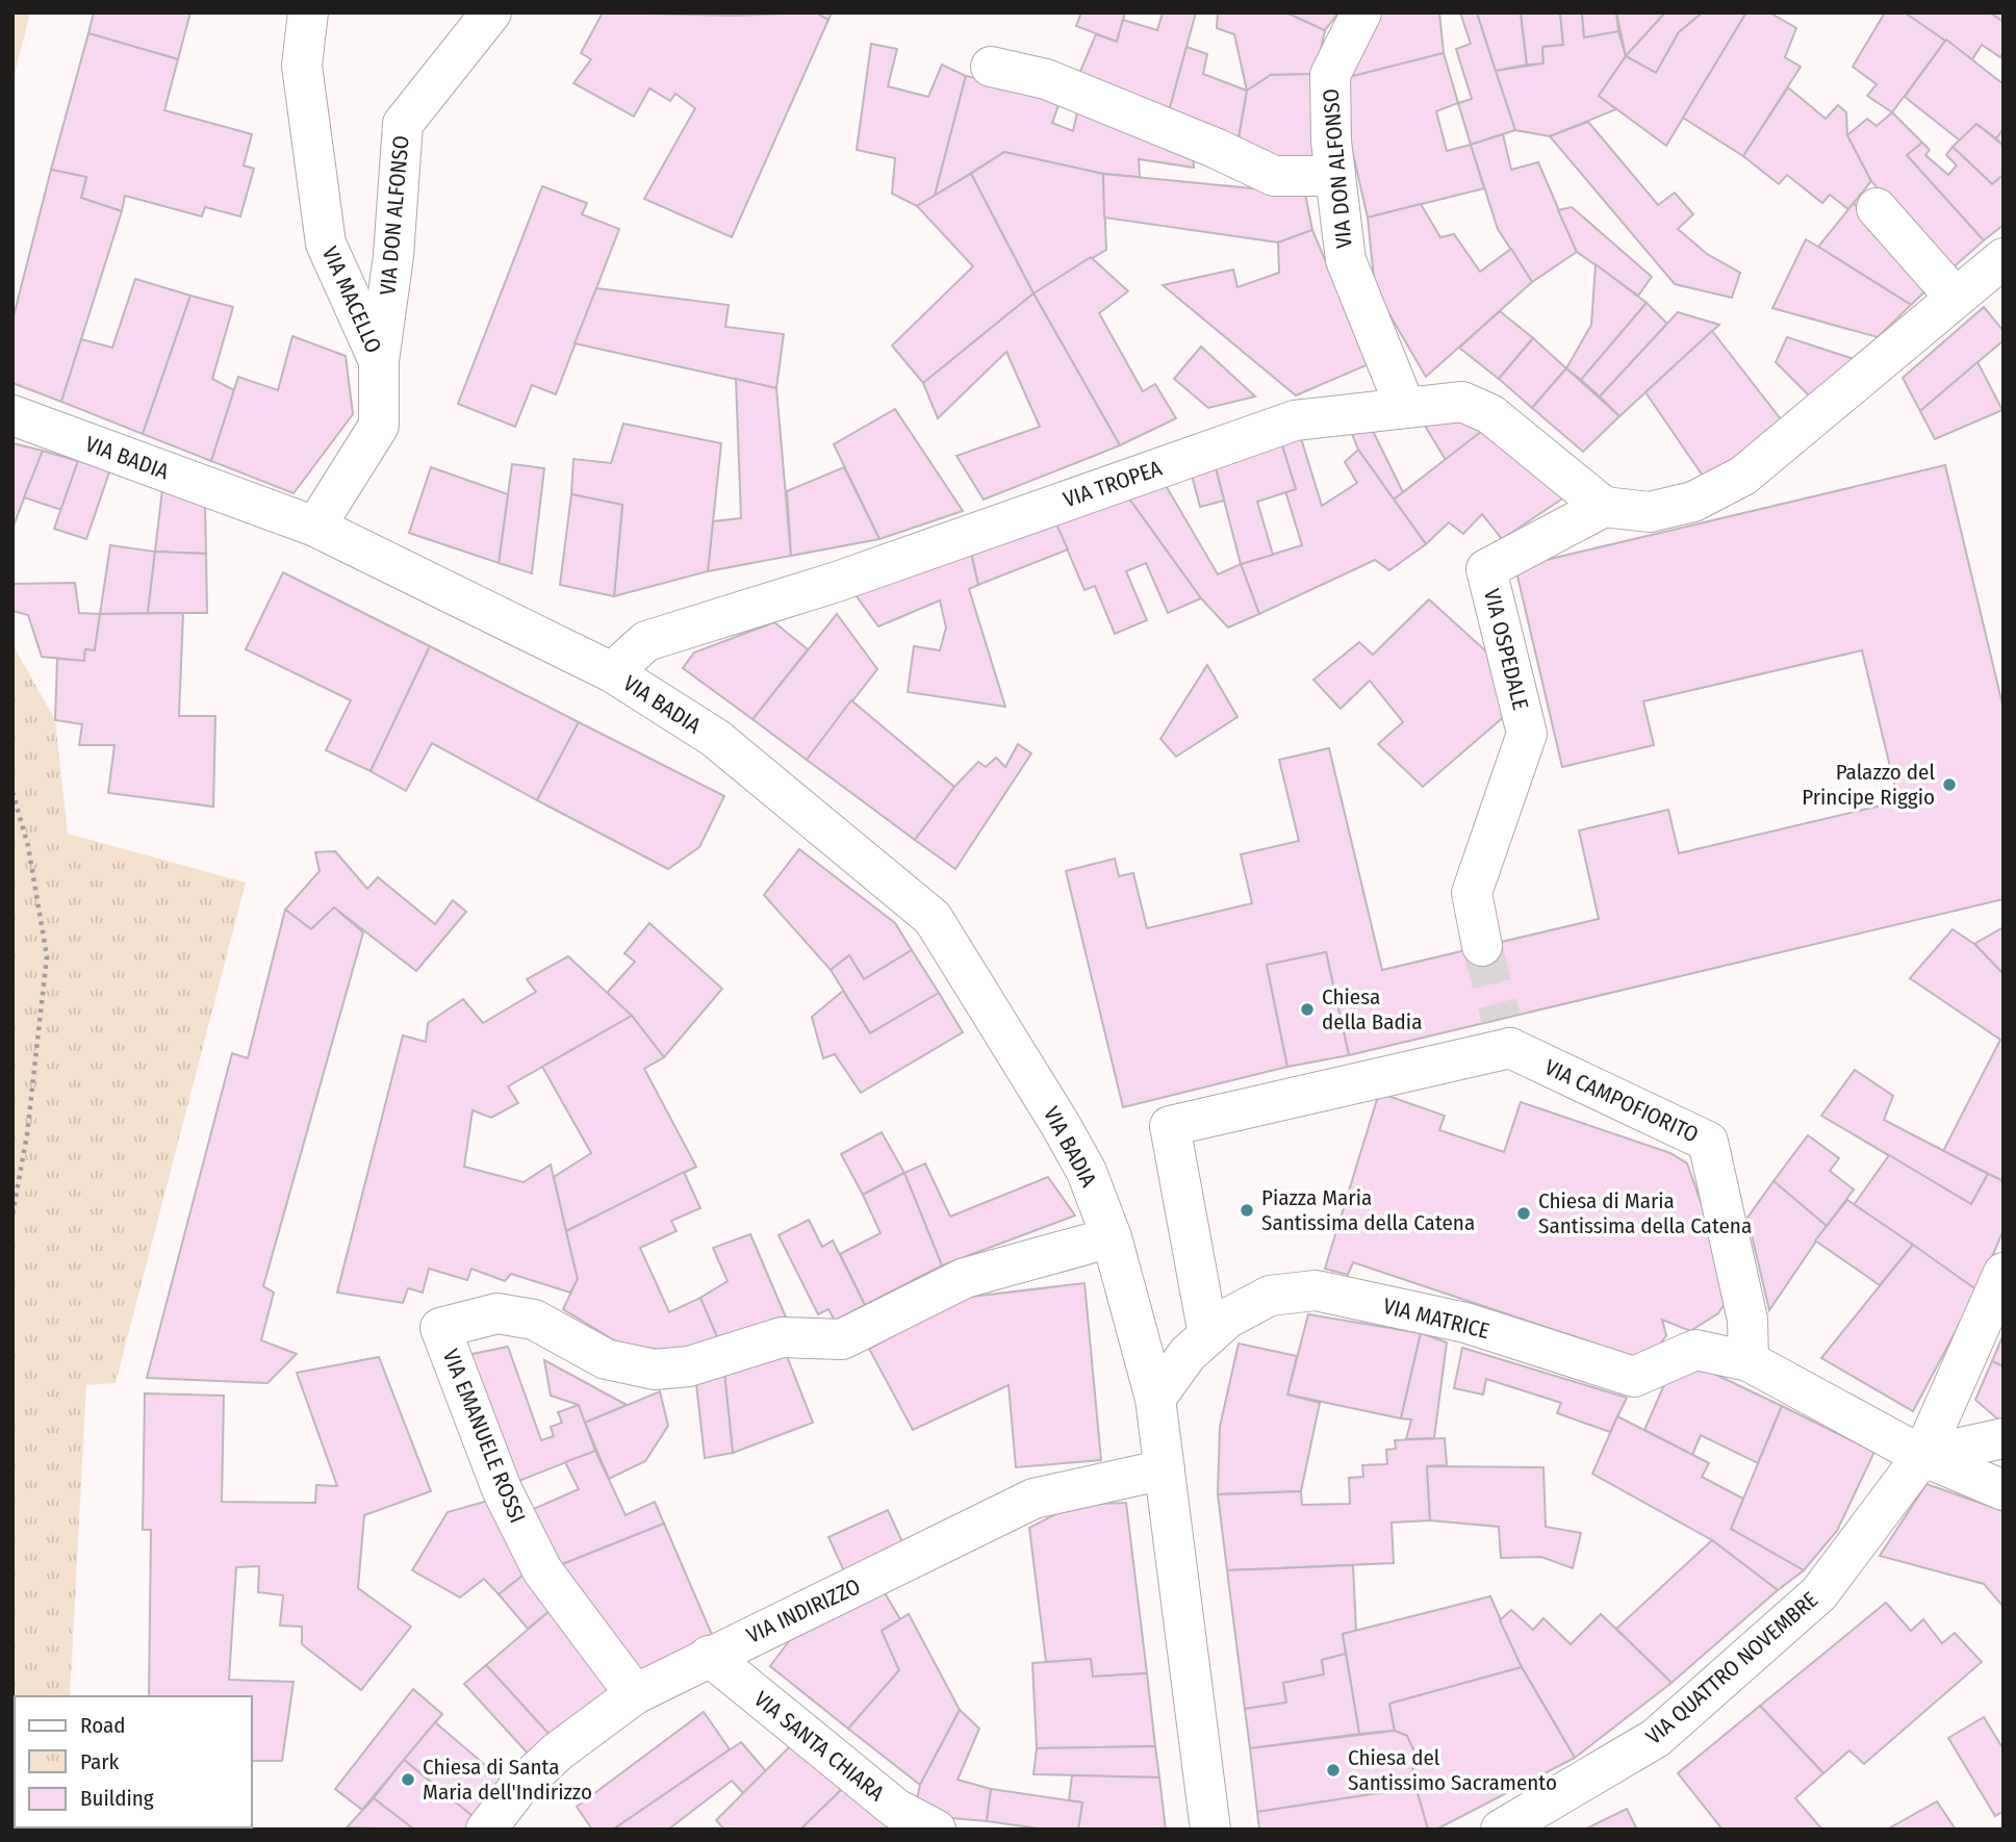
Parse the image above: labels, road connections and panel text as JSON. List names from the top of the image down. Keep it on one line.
{"streets":{"street":["VIA DON ALFONSO","VIA MACELLO","VIA BADIA","VIA TROPEA","VIA OSPEDALE","VIA CAMPOFIORITO","VIA MATRICE","VIA EMANUELE ROSSI","VIA INDIRIZZO","VIA QUATTRO NOVEMBRE","VIA SANTA CHIARA"]},"crossings":[["VIA DON ALFONSO","VIA MACELLO"],["VIA DON ALFONSO","VIA TROPEA"],["VIA MACELLO","VIA BADIA"],["VIA BADIA","VIA TROPEA"],["VIA BADIA","VIA EMANUELE ROSSI"],["VIA TROPEA","VIA OSPEDALE"],["VIA CAMPOFIORITO","VIA MATRICE"],["VIA EMANUELE ROSSI","VIA INDIRIZZO"],["VIA INDIRIZZO","VIA SANTA CHIARA"]],"places":["Palazzo del Principe Riggio","Chiesa della Badia","Piazza Maria Santissima della Catena","Chiesa di Maria Santissima della Catena","Chiesa del Santissimo Sacramento","Chiesa di Santa Maria dell'Indirizzo"],"legend":["Road","Park","Building"]}
